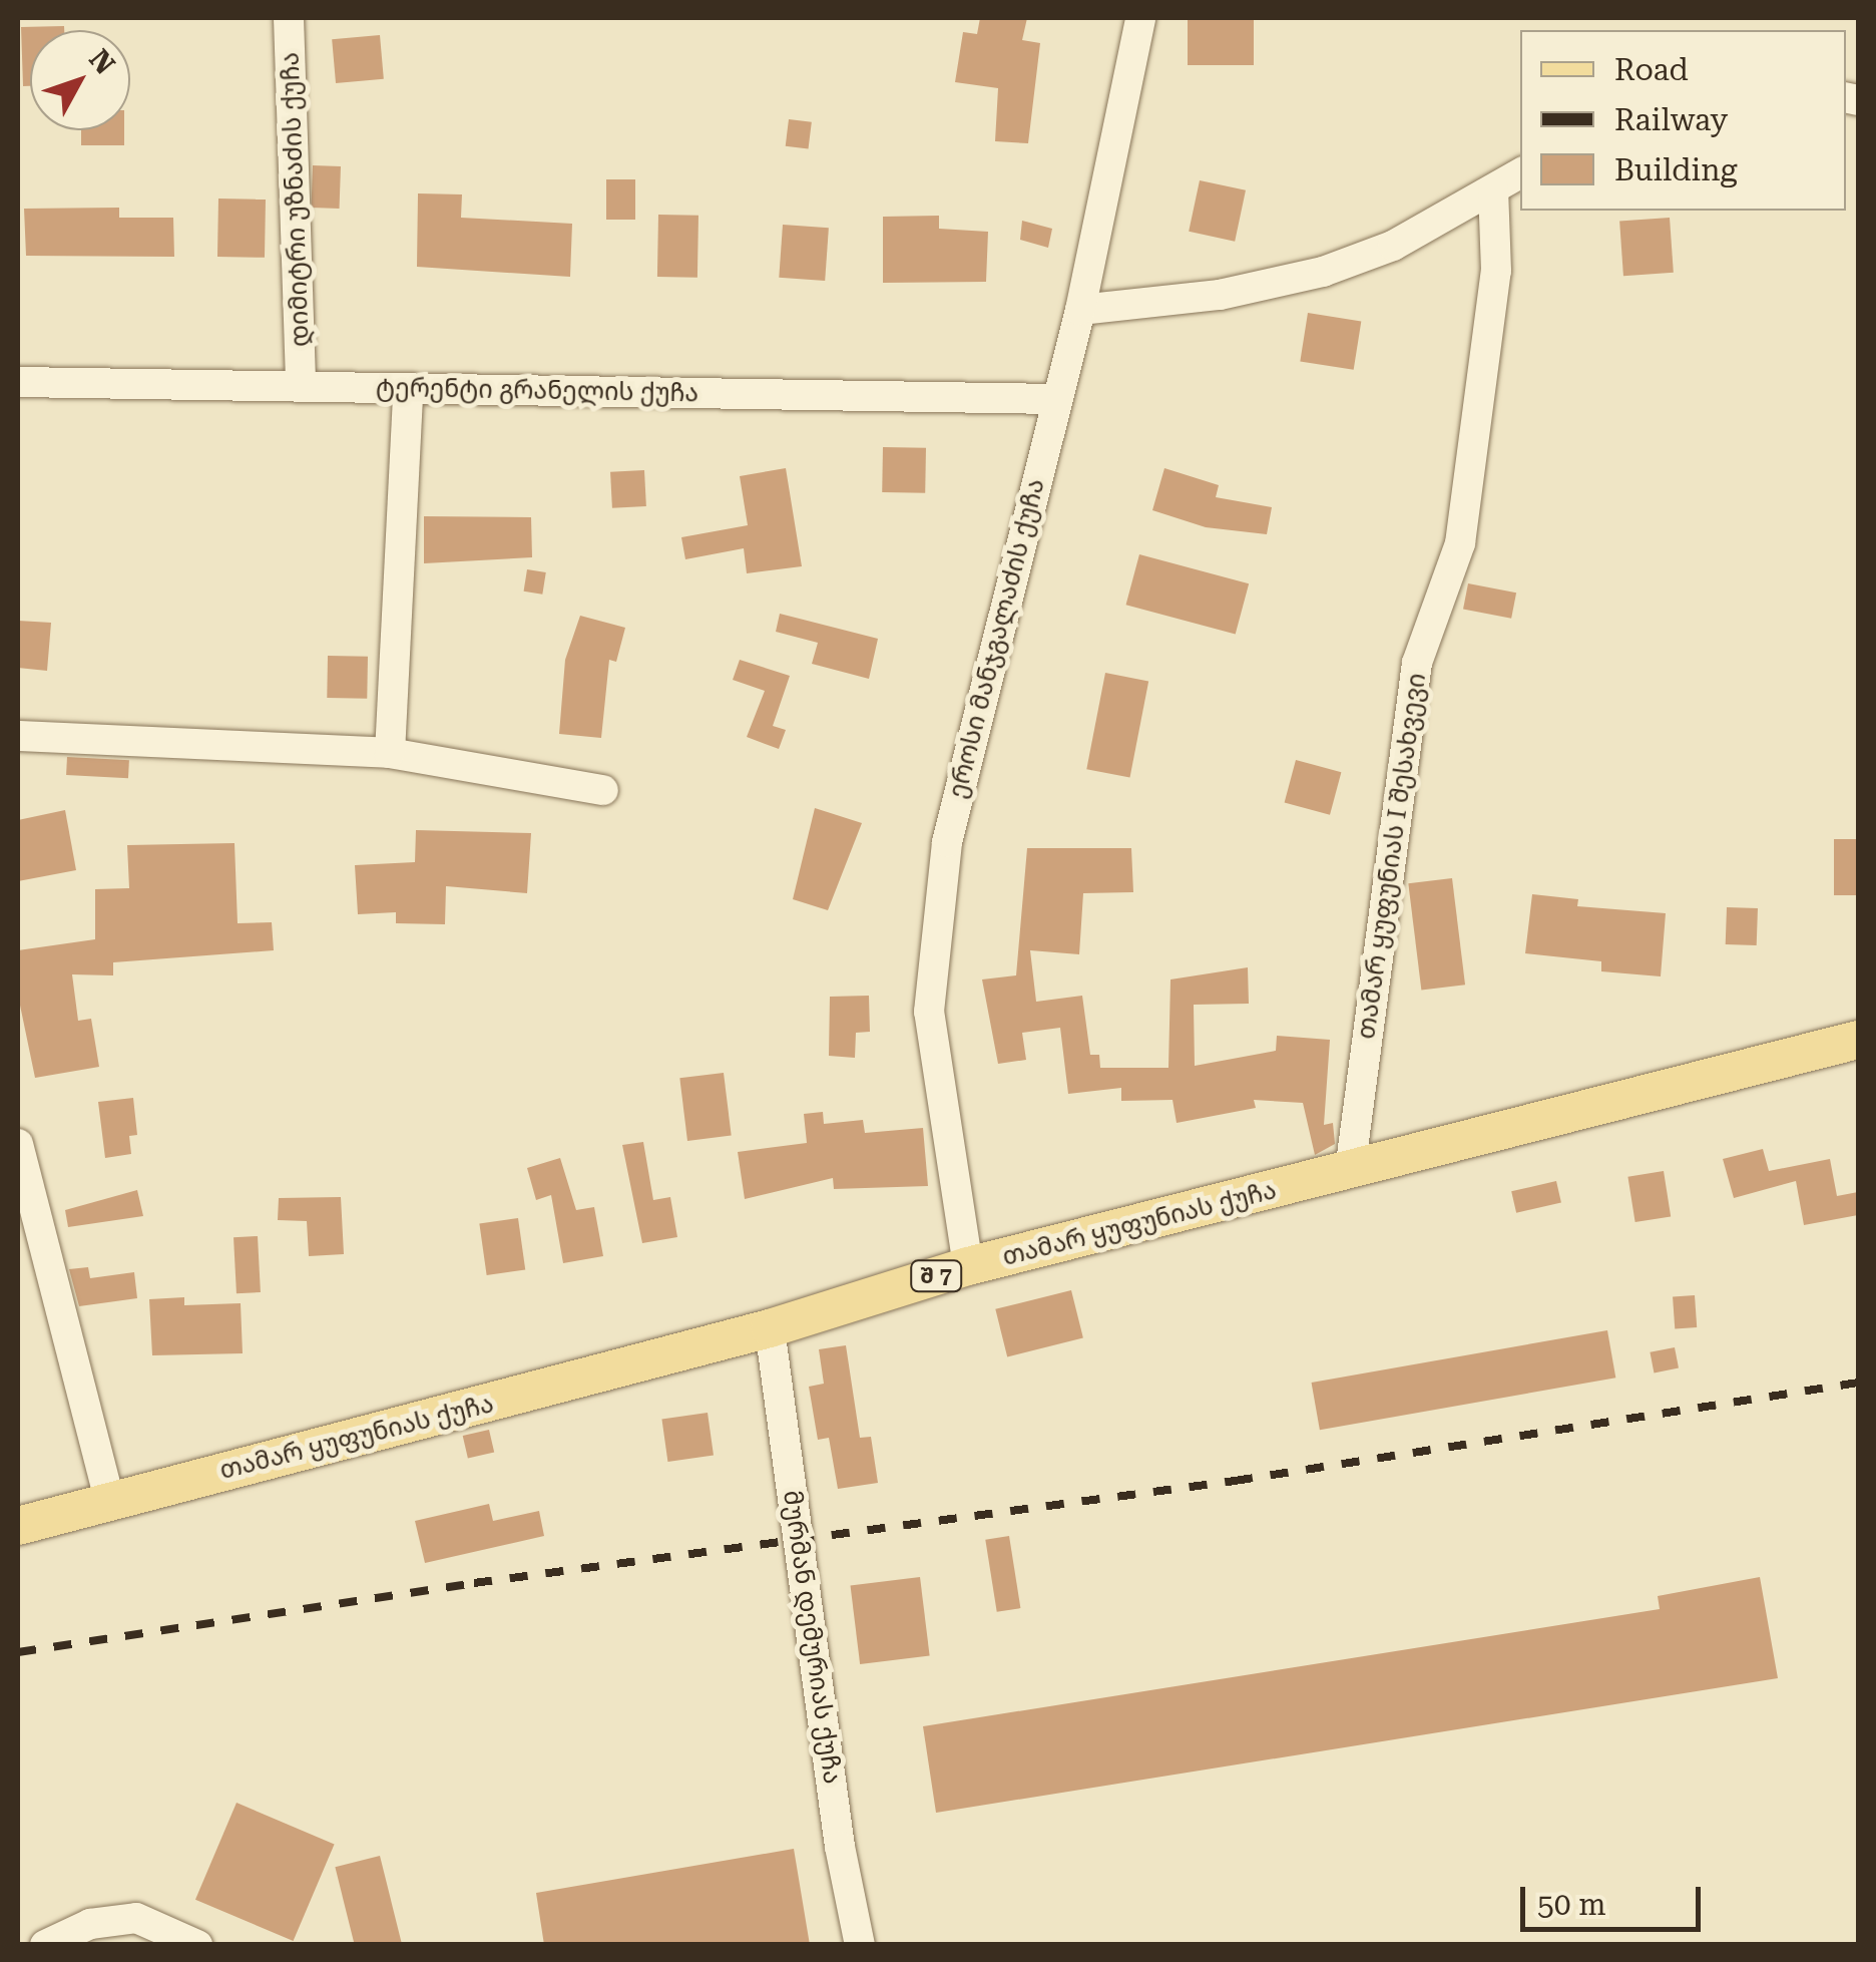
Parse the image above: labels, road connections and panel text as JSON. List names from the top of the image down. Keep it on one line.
{"streets":{"main road":["თამარ ყუფუნიას ქუჩა","შ 7"],"street":["დიმიტრი უზნაძის ქუჩა","ტერენტი გრანელის ქუჩა","ეროსი მანჯგალაძის ქუჩა","თამარ ყუფუნიას I შესახვევი","მურმან დემურიას ქუჩა"]},"crossings":[["დიმიტრი უზნაძის ქუჩა","ტერენტი გრანელის ქუჩა"],["ტერენტი გრანელის ქუჩა","ეროსი მანჯგალაძის ქუჩა"],["ეროსი მანჯგალაძის ქუჩა","თამარ ყუფუნიას ქუჩა"],["თამარ ყუფუნიას I შესახვევი","თამარ ყუფუნიას ქუჩა"],["თამარ ყუფუნიას ქუჩა","მურმან დემურიას ქუჩა"]],"legend":["Road","Railway","Building"],"scale_bar":"50 m","north":"top right"}
